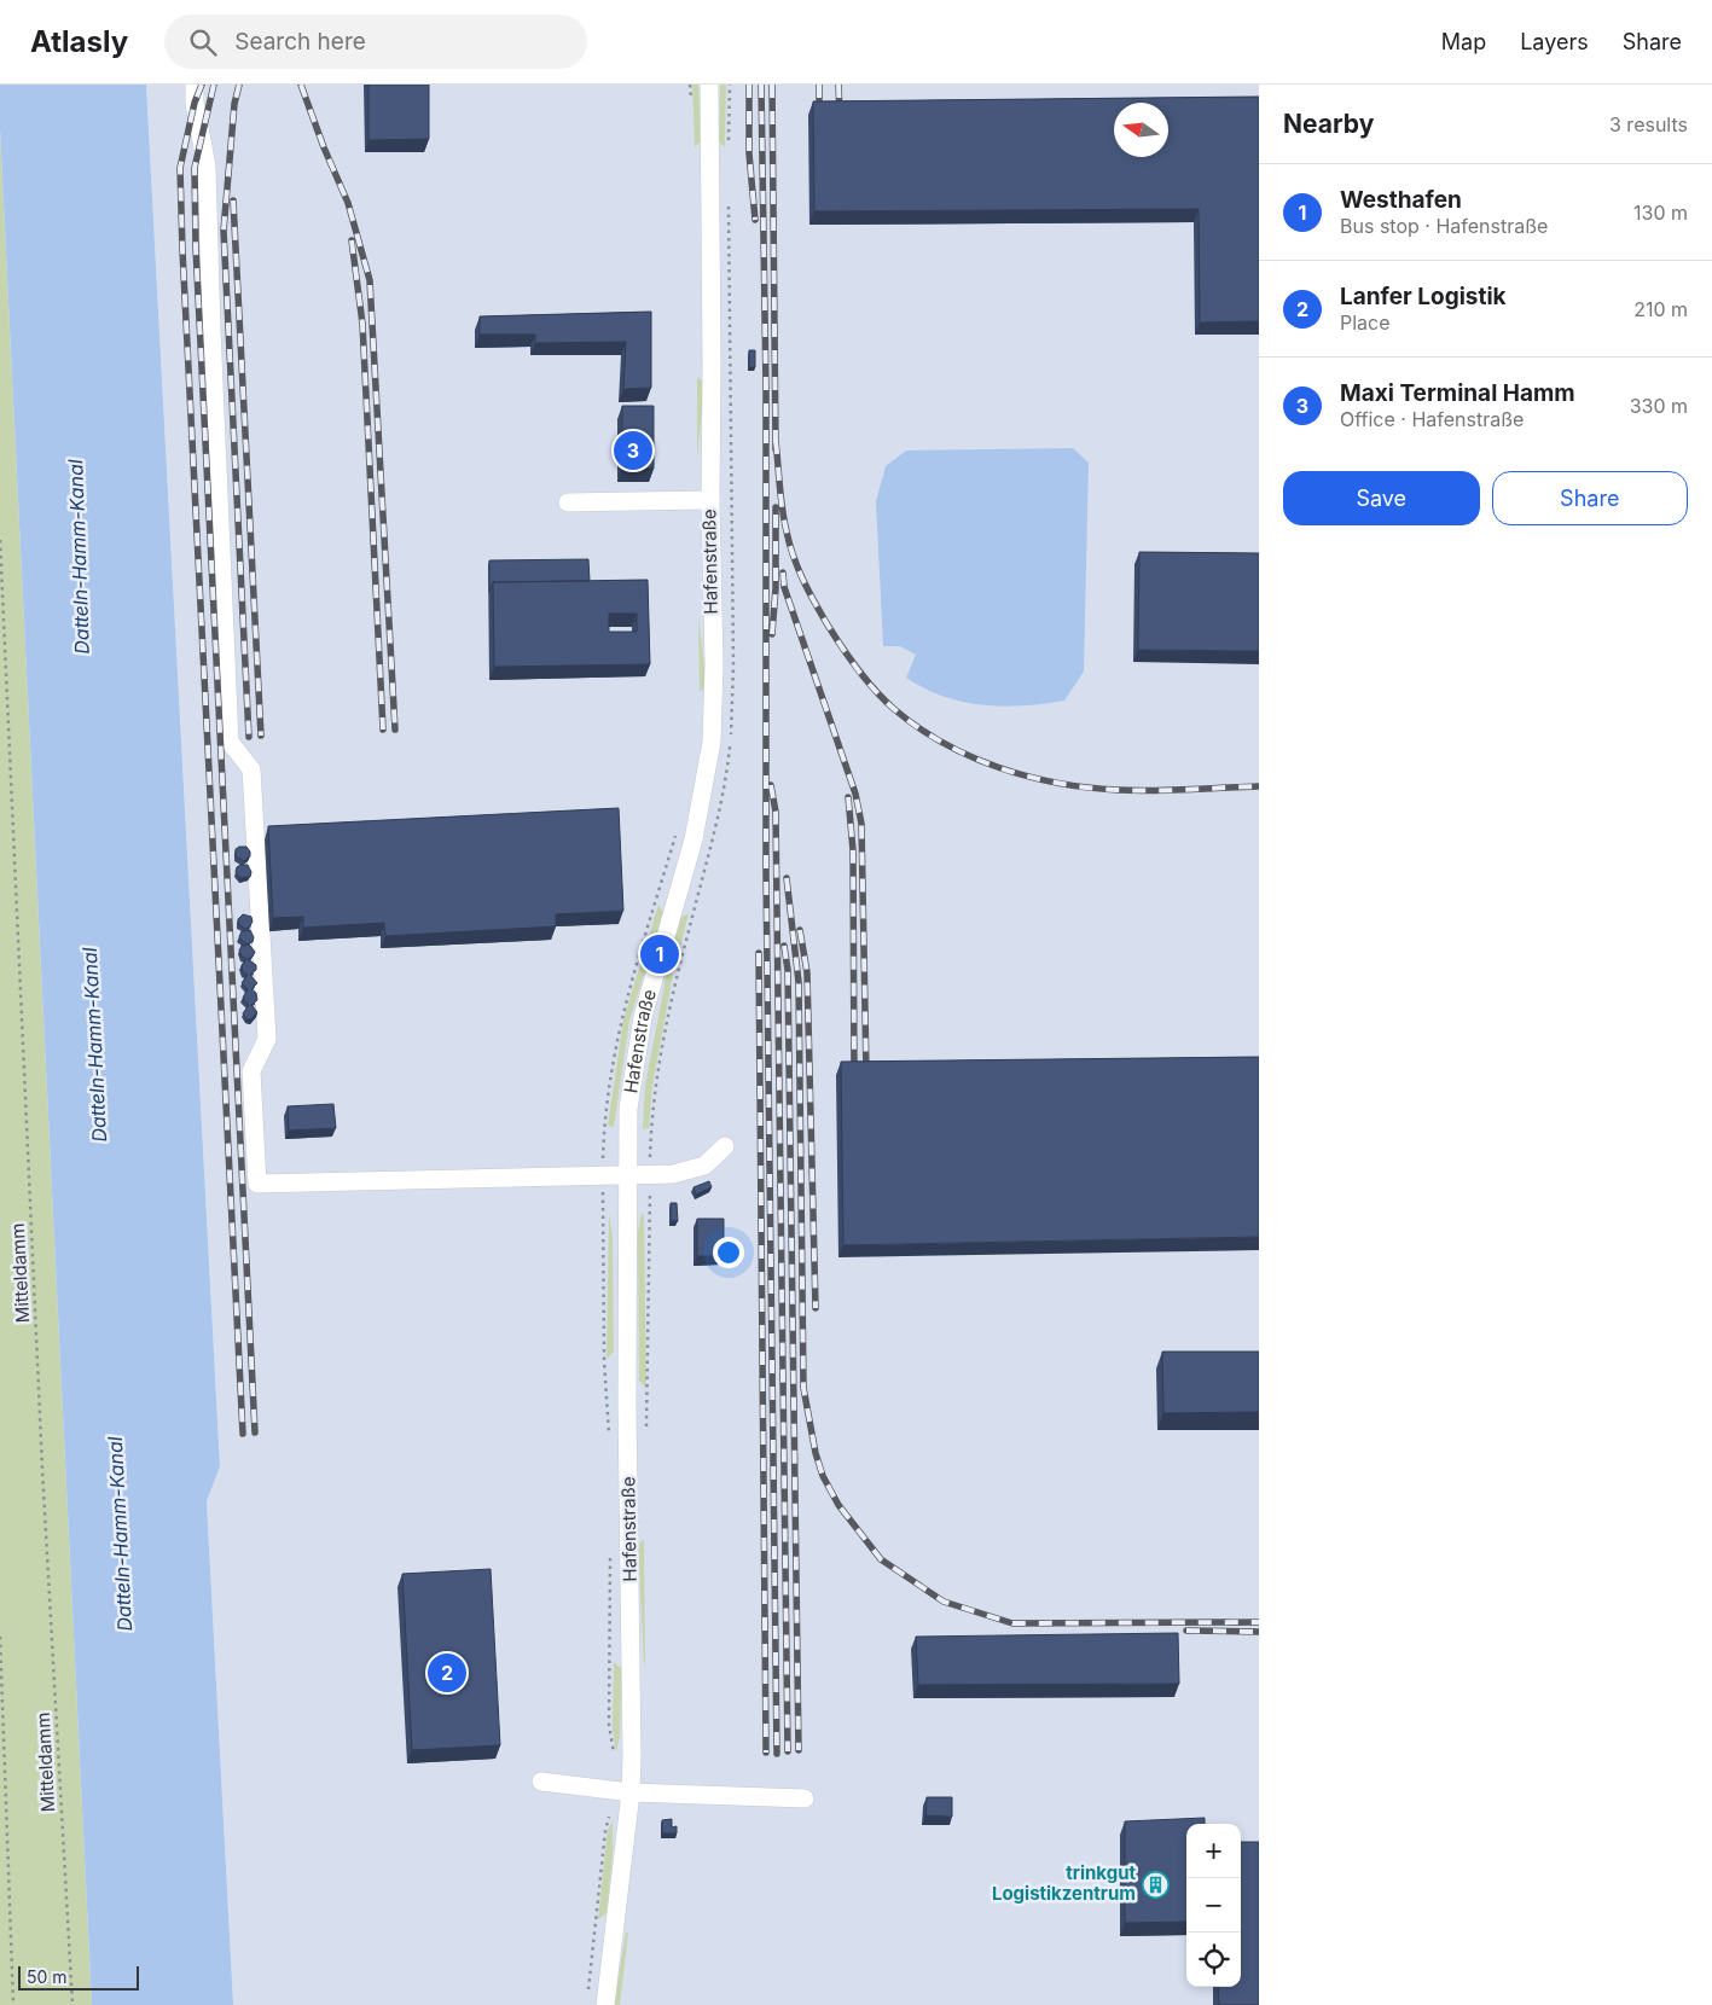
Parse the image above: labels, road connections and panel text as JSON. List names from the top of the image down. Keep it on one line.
{"streets":{"street":["Hafenstraße"],"path":["Mitteldamm"]},"water":["Datteln-Hamm-Kanal"],"places":{"building":["trinkgut Logistikzentrum"]},"scale_bar":"50 m","north":"left","page":{"header":"Atlasly","search":"Search here","nav":["Map","Layers","Share"],"heading":["Nearby","3 results"],"list":[{"mark":"1","name":"Westhafen","note":"Bus stop · Hafenstraße","value":"130 m"},{"mark":"2","name":"Lanfer Logistik","note":"Place","value":"210 m"},{"mark":"3","name":"Maxi Terminal Hamm","note":"Office · Hafenstraße","value":"330 m"}],"pins":["3","1","2"],"buttons":["Save","Share"],"map_buttons":["+","−"],"scale":"50 m"}}
